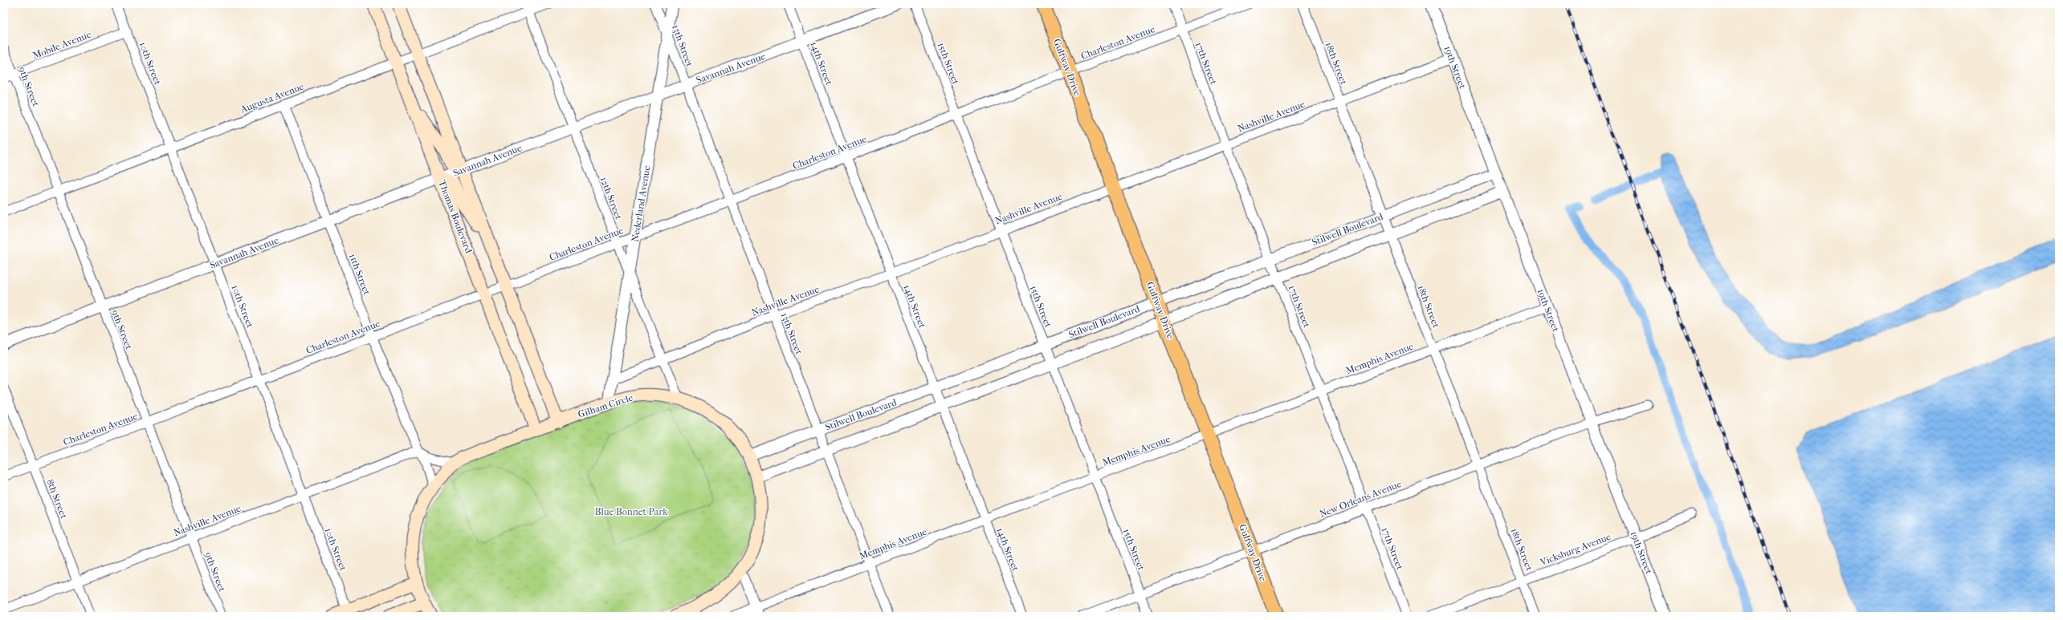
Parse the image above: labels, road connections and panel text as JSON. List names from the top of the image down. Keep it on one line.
{"streets":{"main road":["Gulfway Drive","Thomas Boulevard","Gilham Circle"],"street":["Charleston Avenue","Mobile Avenue","13th Street","10th Street","14th Street","15th Street","17th Street","18th Street","19th Street","Savannah Avenue","9th Street","Augusta Avenue","Nashville Avenue","12th Street","Nederland Avenue","Stilwell Boulevard","11th Street","Memphis Avenue","8th Street","New Orleans Avenue","Vicksburg Avenue"]},"crossings":[["Charleston Avenue","13th Street"],["Charleston Avenue","10th Street"],["Charleston Avenue","14th Street"],["Charleston Avenue","15th Street"],["Charleston Avenue","17th Street"],["Charleston Avenue","Gulfway Drive"],["Charleston Avenue","9th Street"],["Charleston Avenue","12th Street"],["Charleston Avenue","Nederland Avenue"],["Charleston Avenue","Thomas Boulevard"],["Charleston Avenue","11th Street"],["Charleston Avenue","8th Street"],["Mobile Avenue","10th Street"],["Mobile Avenue","9th Street"],["13th Street","Savannah Avenue"],["13th Street","Nashville Avenue"],["13th Street","Nederland Avenue"],["13th Street","Stilwell Boulevard"],["13th Street","Memphis Avenue"],["10th Street","Savannah Avenue"],["10th Street","Augusta Avenue"],["10th Street","Nashville Avenue"],["14th Street","Savannah Avenue"],["14th Street","Nashville Avenue"],["14th Street","Stilwell Boulevard"],["14th Street","Memphis Avenue"],["15th Street","Nashville Avenue"],["15th Street","Stilwell Boulevard"],["15th Street","Memphis Avenue"],["15th Street","New Orleans Avenue"],["17th Street","Nashville Avenue"],["17th Street","Stilwell Boulevard"],["17th Street","Memphis Avenue"],["17th Street","New Orleans Avenue"],["18th Street","Nashville Avenue"],["18th Street","Stilwell Boulevard"],["18th Street","Memphis Avenue"],["18th Street","New Orleans Avenue"],["18th Street","Vicksburg Avenue"],["Gulfway Drive","Nashville Avenue"],["Gulfway Drive","Stilwell Boulevard"],["Gulfway Drive","Memphis Avenue"],["Gulfway Drive","New Orleans Avenue"],["19th Street","Nashville Avenue"],["19th Street","Stilwell Boulevard"],["19th Street","Memphis Avenue"],["19th Street","New Orleans Avenue"],["19th Street","Vicksburg Avenue"],["Savannah Avenue","9th Street"],["Savannah Avenue","12th Street"],["Savannah Avenue","Nederland Avenue"],["Savannah Avenue","Thomas Boulevard"],["Savannah Avenue","11th Street"],["9th Street","Augusta Avenue"],["9th Street","Nashville Avenue"],["Augusta Avenue","12th Street"],["Augusta Avenue","Thomas Boulevard"],["Augusta Avenue","11th Street"],["Nashville Avenue","12th Street"],["Nashville Avenue","Nederland Avenue"],["Nashville Avenue","11th Street"],["Nashville Avenue","8th Street"],["12th Street","Nederland Avenue"],["12th Street","Gilham Circle"],["Nederland Avenue","Gilham Circle"],["Thomas Boulevard","Gilham Circle"],["Stilwell Boulevard","Gilham Circle"],["11th Street","Gilham Circle"]],"parks":["Blue Bonnet Park"]}
